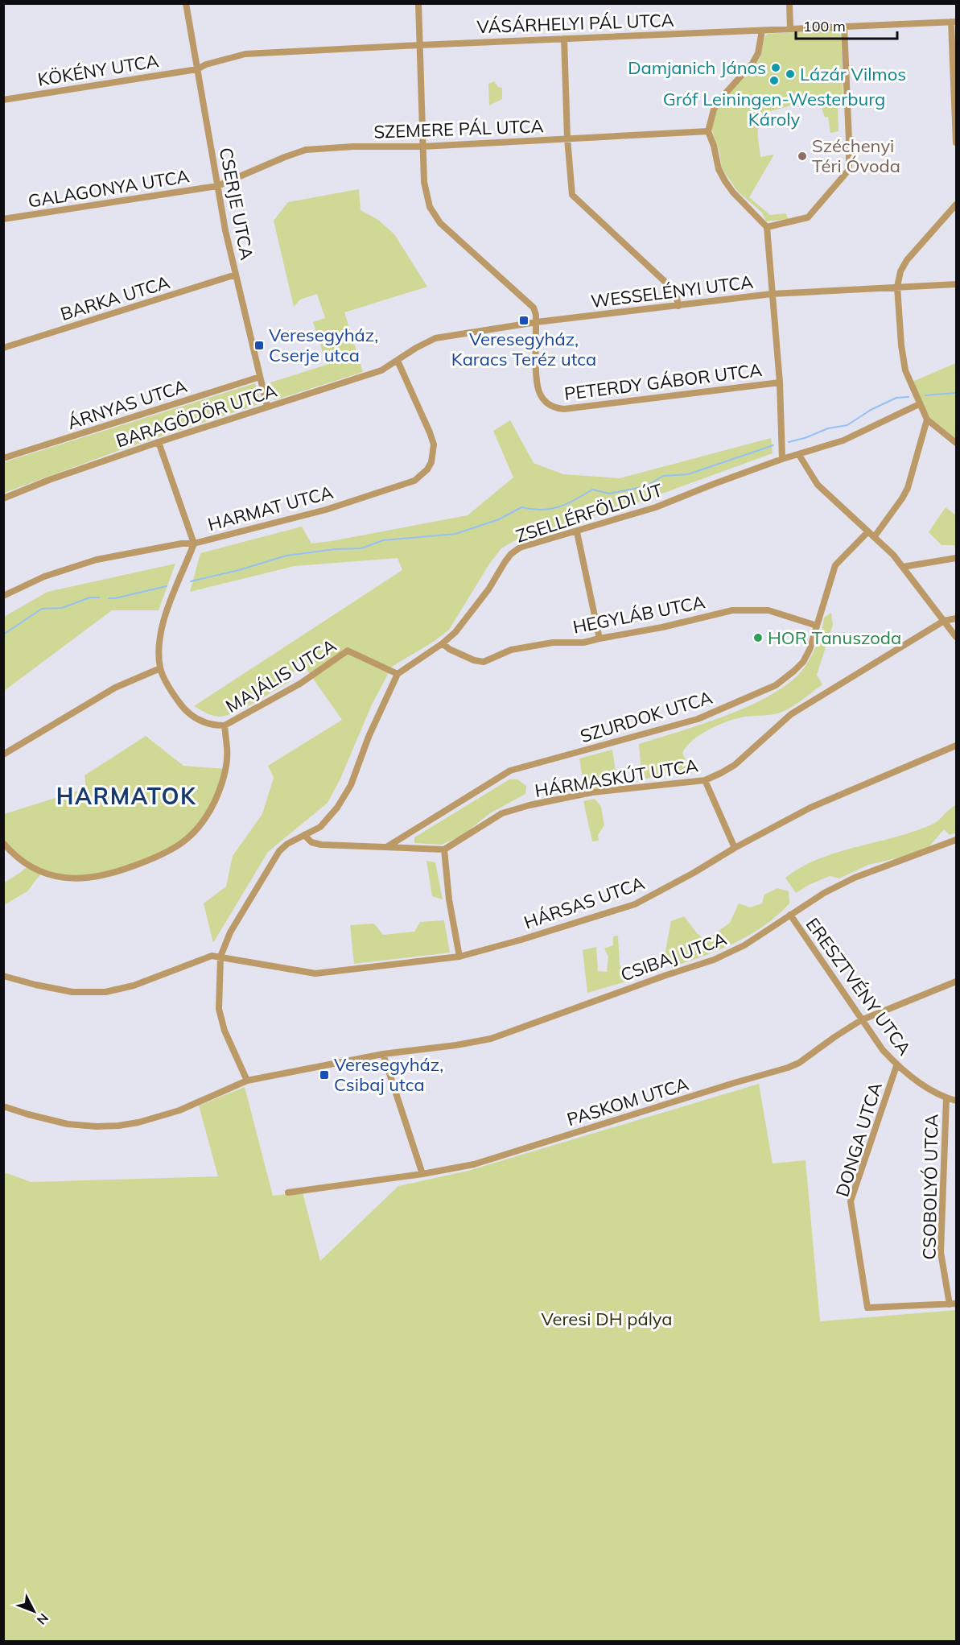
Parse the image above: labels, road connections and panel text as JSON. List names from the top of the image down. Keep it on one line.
{"streets":{"street":["VÁSÁRHELYI PÁL UTCA","KÖKÉNY UTCA","SZEMERE PÁL UTCA","GALAGONYA UTCA","CSERJE UTCA","WESSELÉNYI UTCA","BARKA UTCA","PETERDY GÁBOR UTCA","ÁRNYAS UTCA","BARAGÖDÖR UTCA","HARMAT UTCA","ZSELLÉRFÖLDI ÚT","HEGYLÁB UTCA","MAJÁLIS UTCA","SZURDOK UTCA","HÁRMASKÚT UTCA","HÁRSAS UTCA","CSIBAJ UTCA","ERESZTVÉNY UTCA","PASKOM UTCA","DONGA UTCA","CSOBOLYÓ UTCA"]},"crossings":[["VÁSÁRHELYI PÁL UTCA","KÖKÉNY UTCA"],["VÁSÁRHELYI PÁL UTCA","CSERJE UTCA"],["KÖKÉNY UTCA","CSERJE UTCA"],["SZEMERE PÁL UTCA","GALAGONYA UTCA"],["SZEMERE PÁL UTCA","CSERJE UTCA"],["GALAGONYA UTCA","CSERJE UTCA"],["CSERJE UTCA","BARKA UTCA"],["CSERJE UTCA","ÁRNYAS UTCA"],["CSERJE UTCA","BARAGÖDÖR UTCA"],["WESSELÉNYI UTCA","PETERDY GÁBOR UTCA"],["WESSELÉNYI UTCA","BARAGÖDÖR UTCA"],["WESSELÉNYI UTCA","HARMAT UTCA"],["BARAGÖDÖR UTCA","HARMAT UTCA"],["HARMAT UTCA","MAJÁLIS UTCA"],["ZSELLÉRFÖLDI ÚT","HEGYLÁB UTCA"],["ZSELLÉRFÖLDI ÚT","MAJÁLIS UTCA"],["ZSELLÉRFÖLDI ÚT","HÁRSAS UTCA"],["ZSELLÉRFÖLDI ÚT","CSIBAJ UTCA"],["HEGYLÁB UTCA","SZURDOK UTCA"],["CSIBAJ UTCA","ERESZTVÉNY UTCA"],["ERESZTVÉNY UTCA","PASKOM UTCA"],["ERESZTVÉNY UTCA","DONGA UTCA"],["ERESZTVÉNY UTCA","CSOBOLYÓ UTCA"],["DONGA UTCA","CSOBOLYÓ UTCA"]],"districts":["HARMATOK"],"parks":["Veresi DH pálya"],"places":{"other":["Damjanich János","Lázár Vilmos","Gróf Leiningen-Westerburg Károly","Széchenyi Téri Óvoda","HOR Tanuszoda"],"transit":["Veresegyház, Karacs Teréz utca","Veresegyház, Cserje utca","Veresegyház, Csibaj utca"]},"scale_bar":"100 m","north":"bottom right"}
